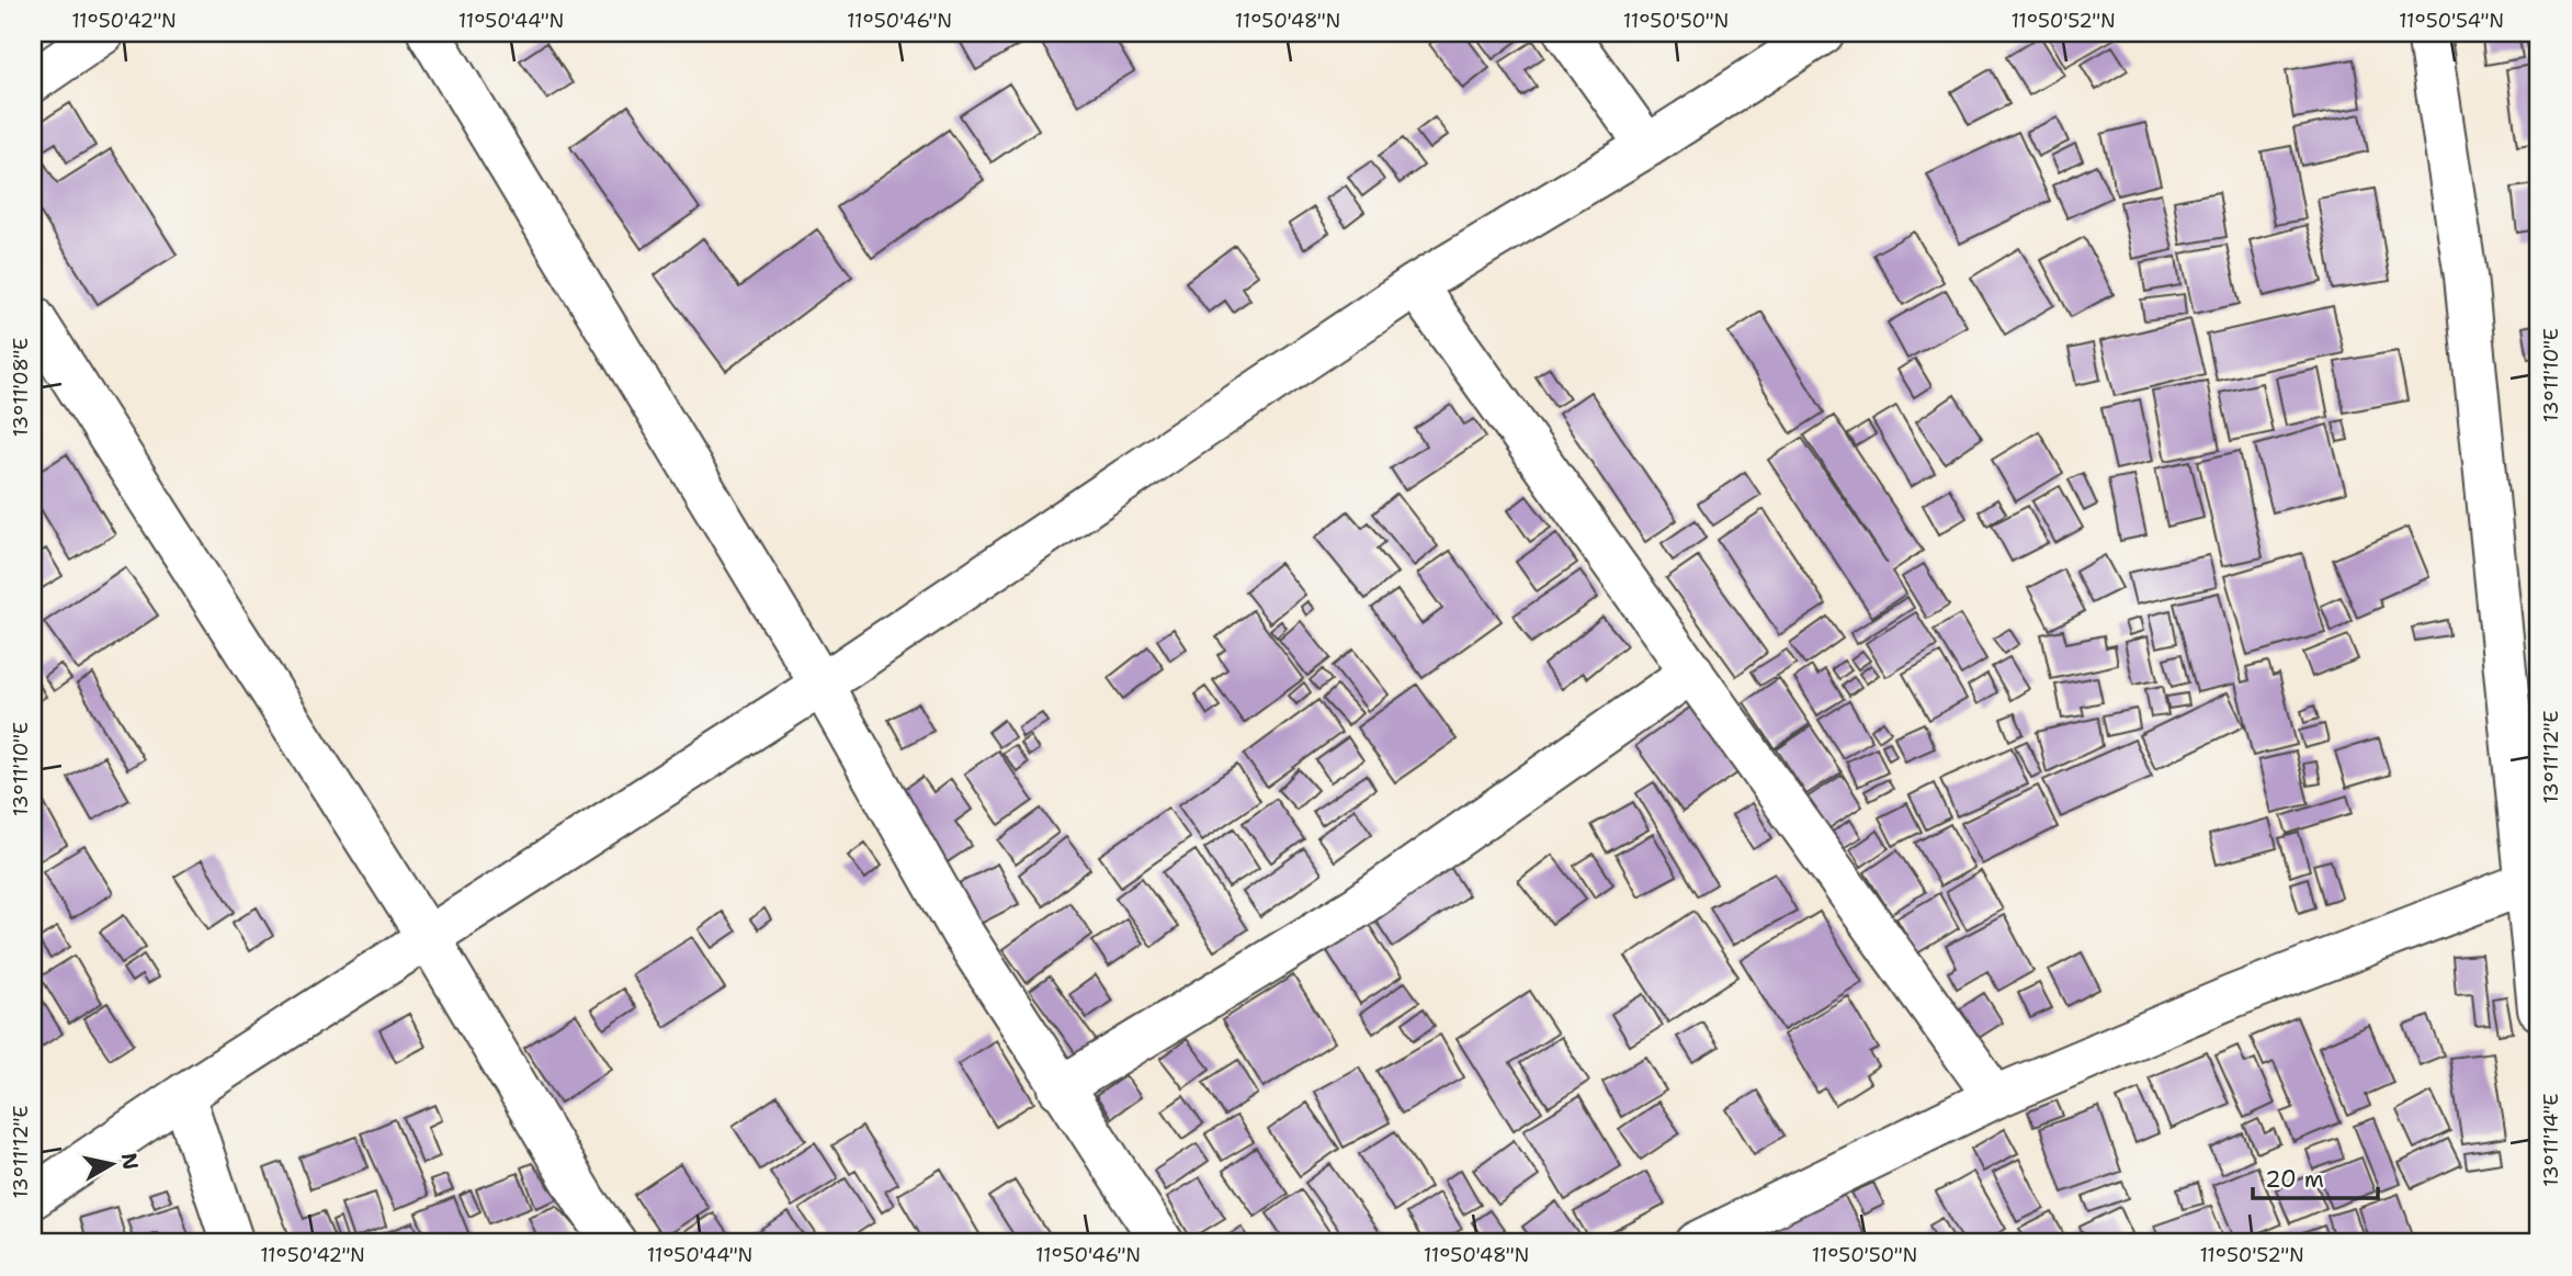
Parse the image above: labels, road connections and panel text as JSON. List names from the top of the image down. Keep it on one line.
{"scale_bar":"20 m","north":"right","coordinates":["11°50'42\"N","11°50'44\"N","11°50'46\"N","11°50'48\"N","11°50'50\"N","11°50'52\"N","11°50'54\"N","13°11'10\"E","13°11'08\"E","13°11'12\"E","13°11'14\"E"]}
